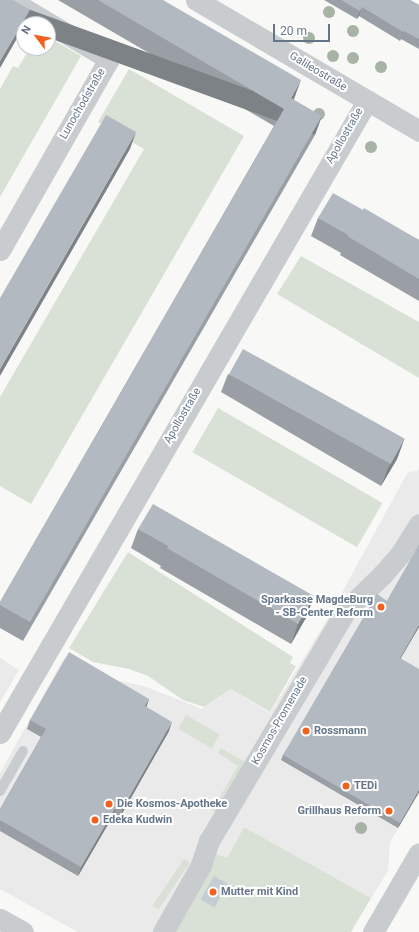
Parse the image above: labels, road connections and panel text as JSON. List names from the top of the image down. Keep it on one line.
{"streets":{"street":["Galileostraße","Lunochodstraße","Apollostraße","Kosmos-Promenade"]},"crossings":[["Galileostraße","Apollostraße"]],"places":["Sparkasse MagdeBurg - SB-Center Reform","Rossmann","TEDi","Die Kosmos-Apotheke","Grillhaus Reform","Edeka Kudwin","Mutter mit Kind"],"scale_bar":"20 m","north":"top left"}
